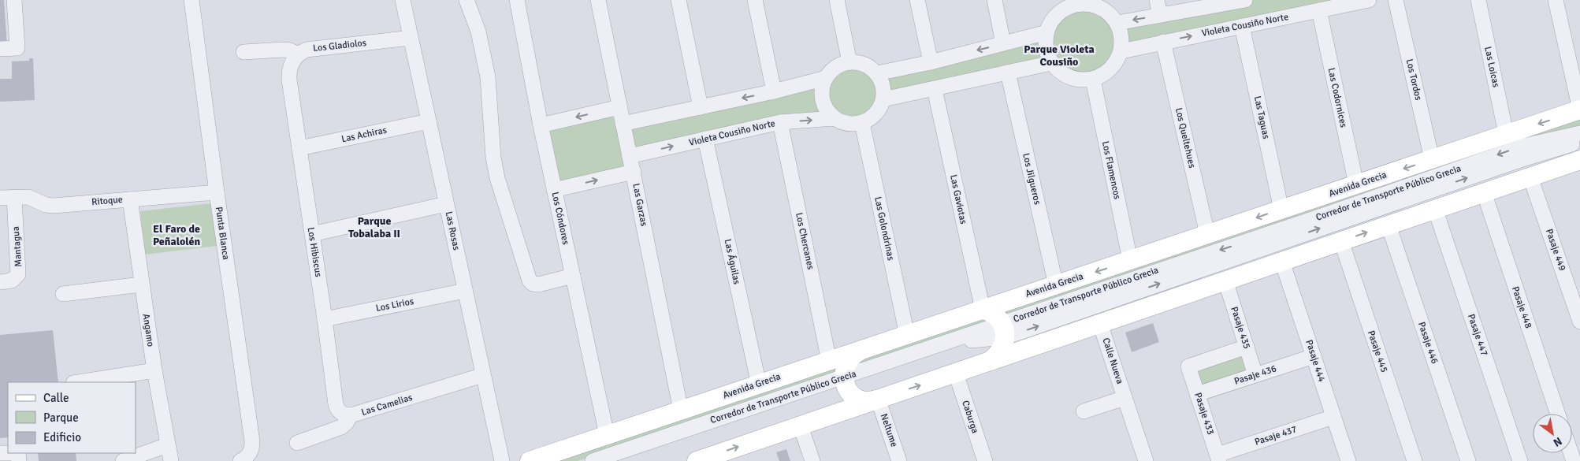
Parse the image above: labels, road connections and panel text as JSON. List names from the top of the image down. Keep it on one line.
{"streets":{"main road":["Avenida Grecia"],"street":["Violeta Cousiño Norte","Los Gladiolos","Las Loicas","Los Tordos","Las Codornices","Las Taguas","Las Achiras","Los Queltehues","Los Flamencos","Los Jilgueros","Corredor de Transporte Público Grecia","Las Gaviotas","Ritoque","Las Garzas","Los Cóndores","Las Golondrinas","Las Rosas","Punta Blanca","Los Chercanes","Mantagua","Pasaje 449","Los Hibiscus","Las Águilas","Los Lirios","Pasaje 448","Pasaje 435","Angamo","Pasaje 447","Pasaje 446","Pasaje 445","Calle Nueva","Pasaje 444","Pasaje 436","Las Camelias","Pasaje 433","Caburga","Neltume","Pasaje 437"]},"crossings":[["Violeta Cousiño Norte","Las Codornices"],["Violeta Cousiño Norte","Las Taguas"],["Violeta Cousiño Norte","Los Queltehues"],["Violeta Cousiño Norte","Los Flamencos"],["Violeta Cousiño Norte","Las Garzas"],["Violeta Cousiño Norte","Las Golondrinas"],["Violeta Cousiño Norte","Los Chercanes"],["Violeta Cousiño Norte","Las Águilas"],["Los Gladiolos","Las Rosas"],["Los Gladiolos","Los Hibiscus"],["Las Loicas","Avenida Grecia"],["Los Tordos","Avenida Grecia"],["Las Codornices","Avenida Grecia"],["Las Taguas","Avenida Grecia"],["Las Achiras","Las Rosas"],["Las Achiras","Los Hibiscus"],["Los Queltehues","Avenida Grecia"],["Los Flamencos","Avenida Grecia"],["Los Jilgueros","Avenida Grecia"],["Avenida Grecia","Las Gaviotas"],["Avenida Grecia","Las Garzas"],["Avenida Grecia","Los Cóndores"],["Avenida Grecia","Las Golondrinas"],["Avenida Grecia","Los Chercanes"],["Avenida Grecia","Las Águilas"],["Ritoque","Punta Blanca"],["Ritoque","Mantagua"],["Ritoque","Angamo"],["Las Rosas","Los Lirios"],["Las Rosas","Las Camelias"],["Los Hibiscus","Los Lirios"],["Los Hibiscus","Las Camelias"],["Pasaje 435","Pasaje 436"],["Pasaje 435","Pasaje 433"],["Pasaje 444","Pasaje 436"],["Pasaje 444","Pasaje 437"],["Pasaje 436","Pasaje 433"],["Pasaje 433","Pasaje 437"]],"districts":["Parque Violeta Cousiño","Parque Tobalaba II","El Faro de Peñalolén"],"legend":["Calle","Parque","Edificio"],"north":"bottom right"}
